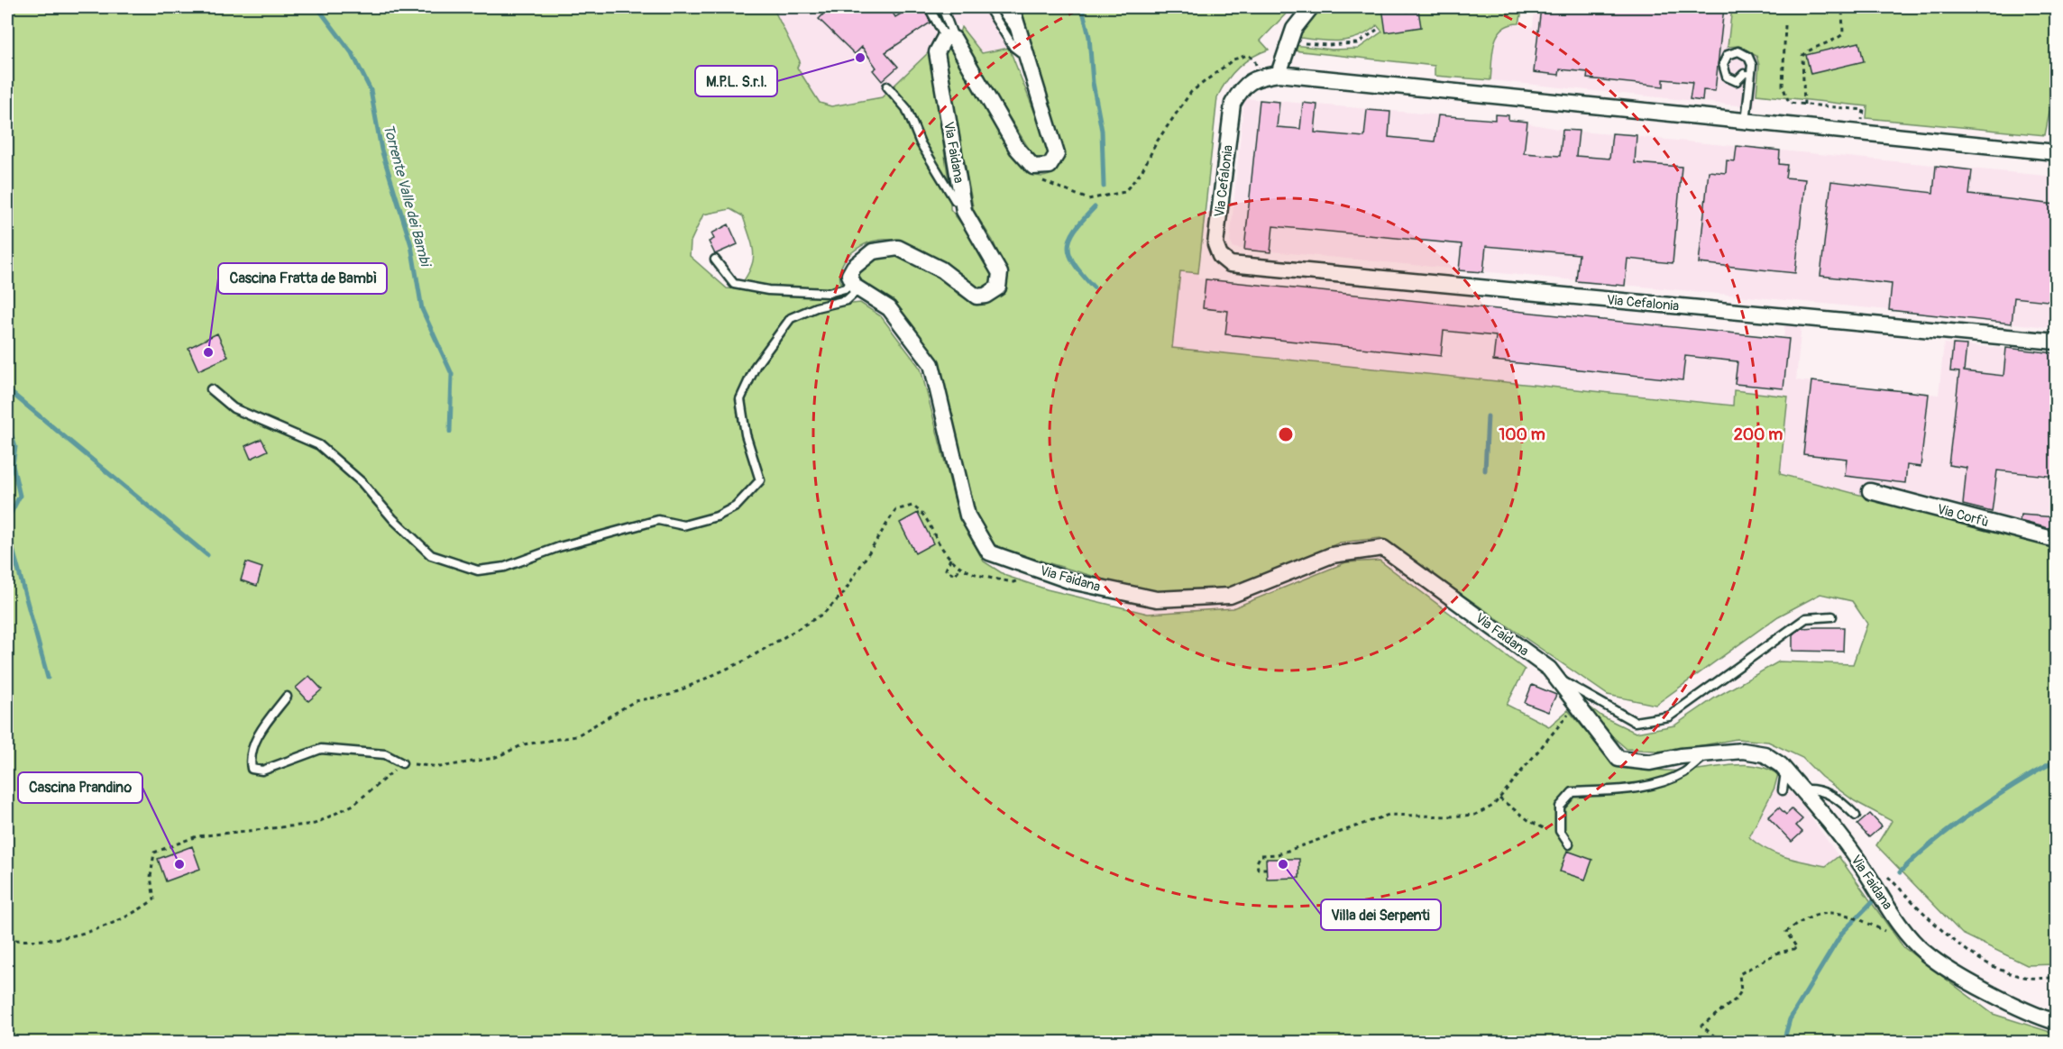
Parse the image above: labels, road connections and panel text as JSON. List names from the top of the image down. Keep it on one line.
{"streets":{"street":["Via Faidana","Via Cefalonia","Via Corfù"]},"water":["Torrente Valle dei Bambi"],"places":["M.P.L. S.r.l.","Cascina Fratta de Bambì","Cascina Prandino","Villa dei Serpenti"],"rings":["100 m","200 m"]}
